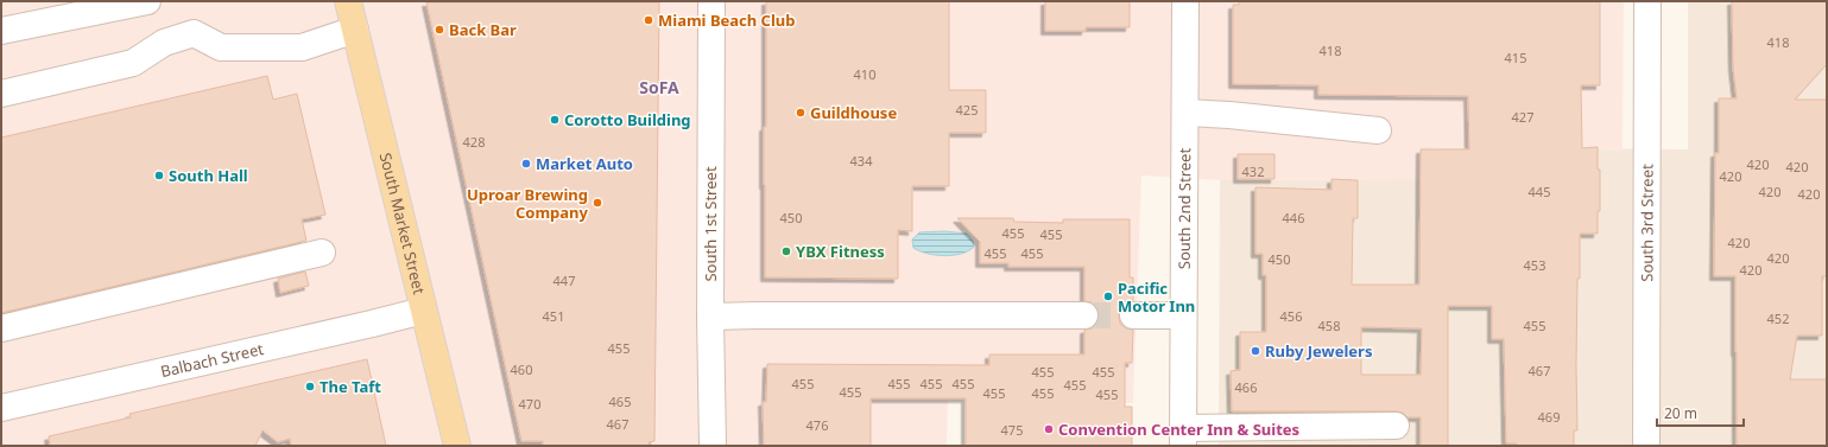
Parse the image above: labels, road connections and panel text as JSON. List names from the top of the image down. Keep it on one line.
{"streets":{"main road":["South Market Street"],"street":["South 2nd Street","South 3rd Street","South 1st Street","Balbach Street"]},"crossings":[["South Market Street","Balbach Street"]],"districts":["SoFA"],"places":["Miami Beach Club","Back Bar","Guildhouse","Corotto Building","Market Auto","South Hall","Uproar Brewing Company","YBX Fitness","Pacific Motor Inn","Ruby Jewelers","The Taft","Convention Center Inn & Suites"],"house_numbers":["418","418","415","410","425","427","428","434","420","420","432","420","445","420","420","450","446","455","455","420","455","455","420","450","453","420","447","451","456","452","458","455","455","460","467","455","455","455","455","455","455","455","466","455","455","455","455","465","470","469","467","476","475"],"scale_bar":"20 m"}
